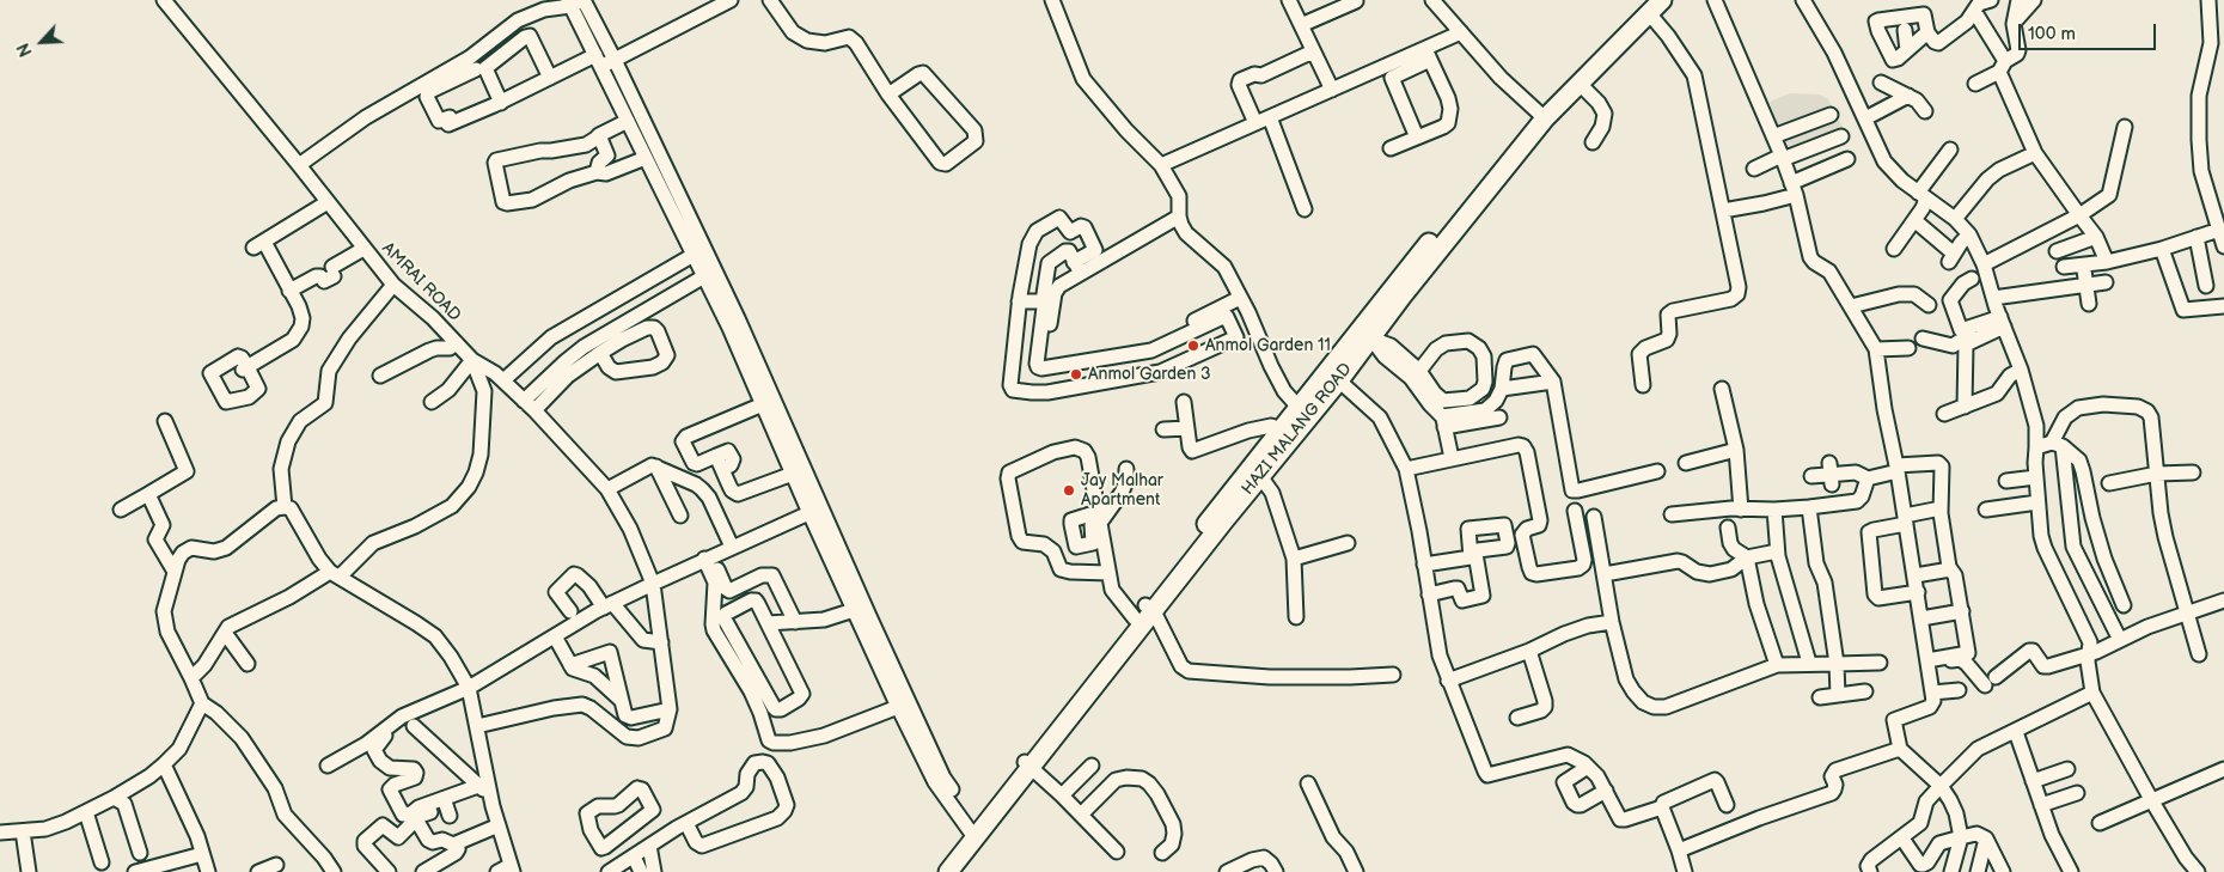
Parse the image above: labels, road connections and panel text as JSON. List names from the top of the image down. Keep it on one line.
{"streets":{"main road":["HAZI MALANG ROAD"],"street":["AMRAI ROAD"]},"places":["Anmol Garden 11","Anmol Garden 3","Jay Malhar Apartment"],"scale_bar":"100 m","north":"bottom left"}
